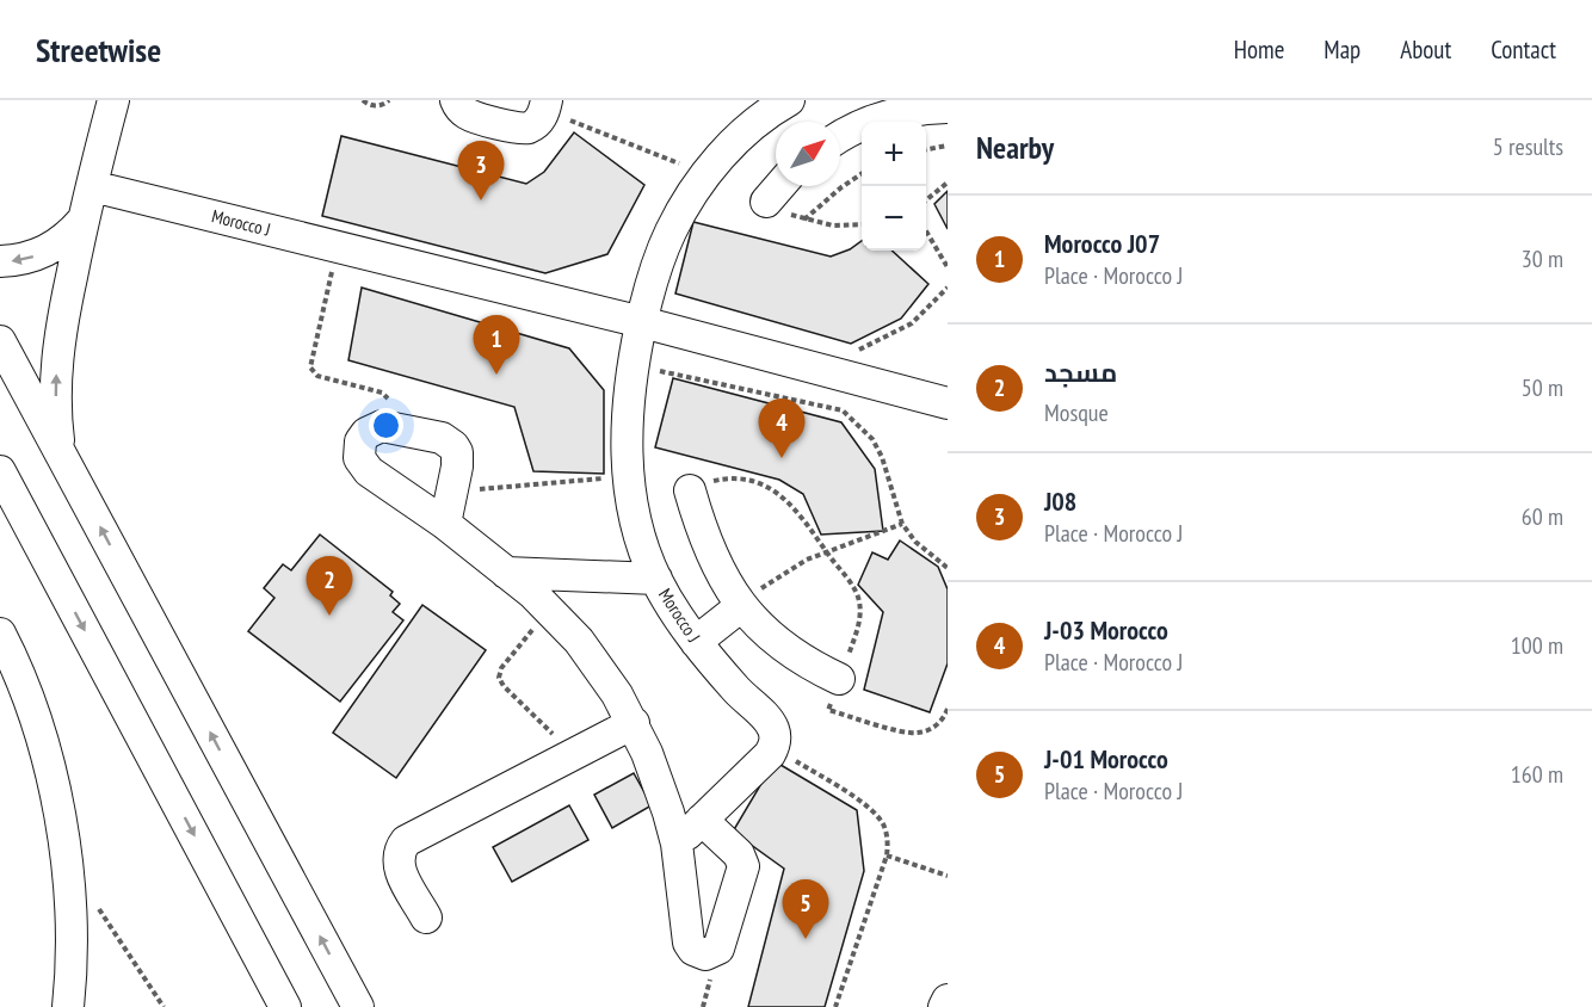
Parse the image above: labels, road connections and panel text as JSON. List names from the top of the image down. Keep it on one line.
{"streets":{"street":["Morocco J"]},"north":"top right","page":{"header":"Streetwise","nav":["Home","Map","About","Contact"],"heading":["Nearby","5 results"],"map_buttons":["+","−"],"pins":["3","1","4","2","5"],"list":[{"mark":"1","name":"Morocco J07","note":"Place · Morocco J","value":"30 m"},{"mark":"2","name":"مسجد","note":"Mosque","value":"50 m"},{"mark":"3","name":"J08","note":"Place · Morocco J","value":"60 m"},{"mark":"4","name":"J-03 Morocco","note":"Place · Morocco J","value":"100 m"},{"mark":"5","name":"J-01 Morocco","note":"Place · Morocco J","value":"160 m"}]}}
